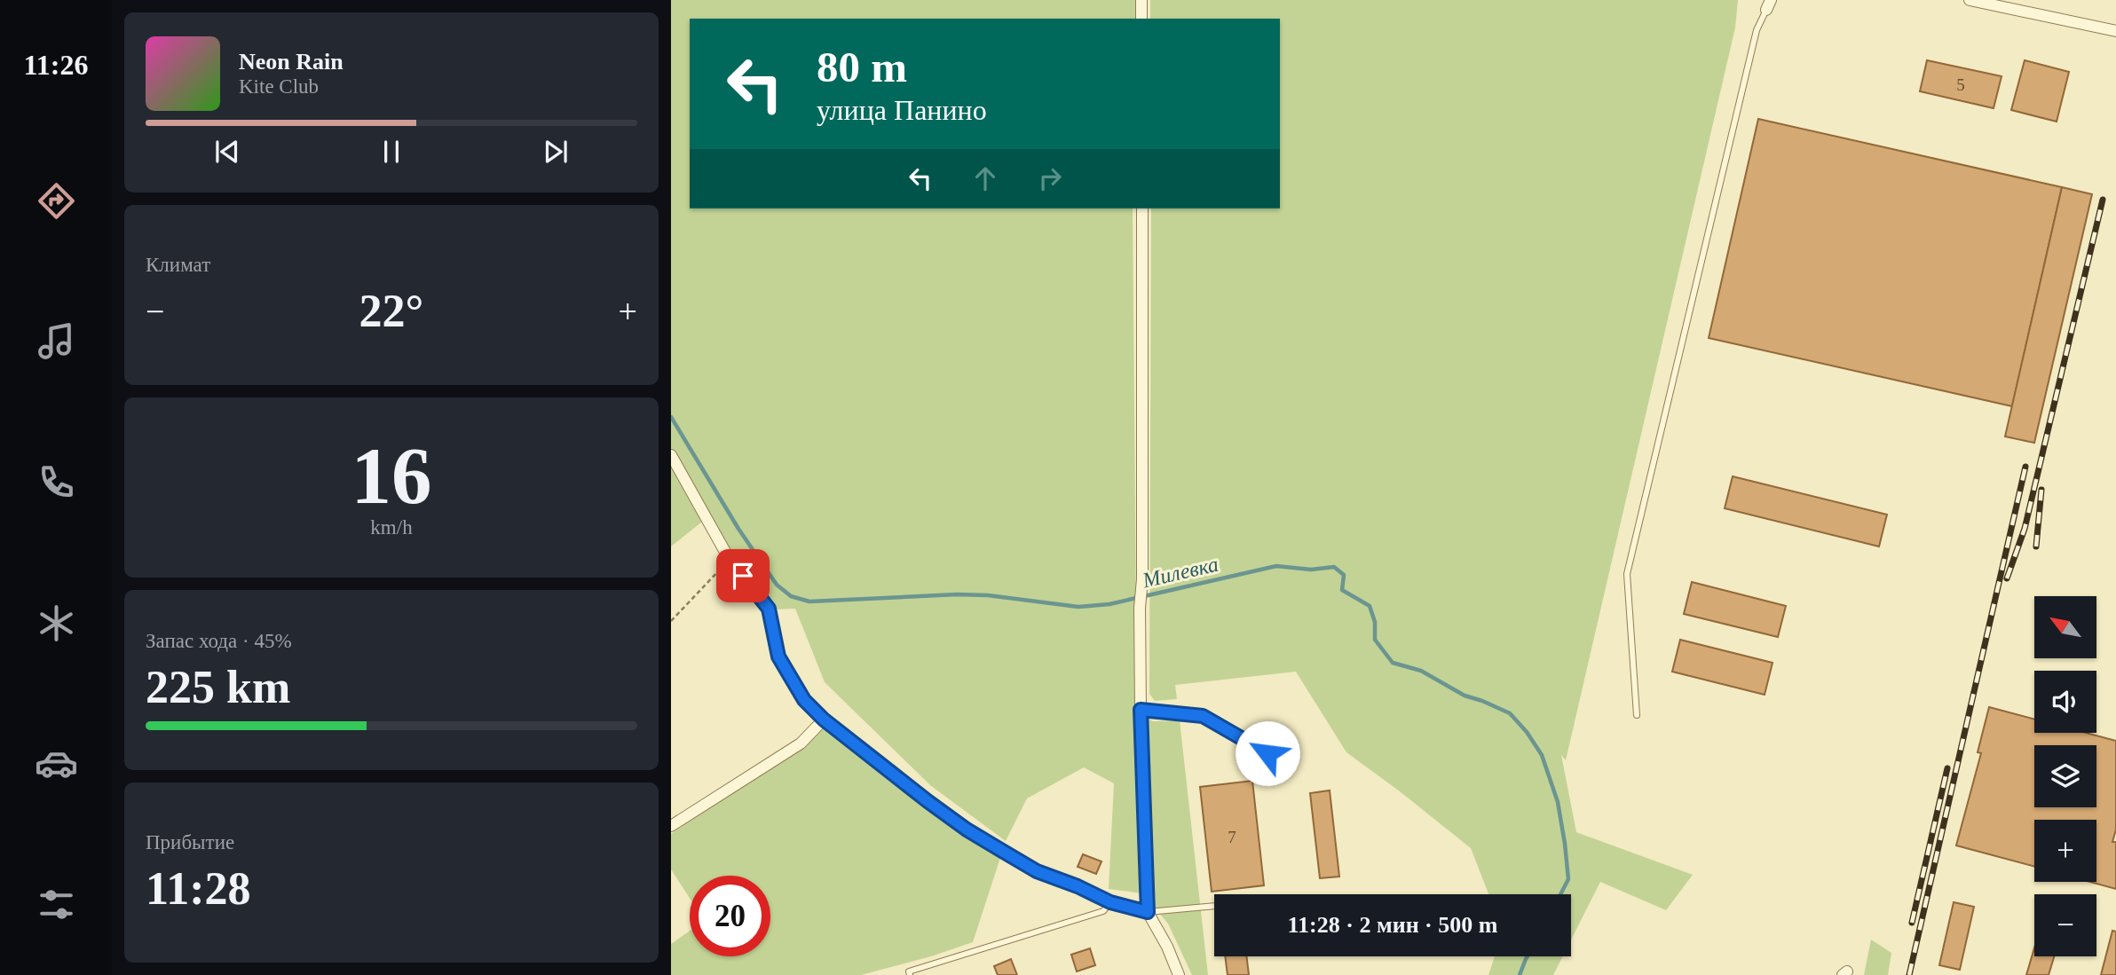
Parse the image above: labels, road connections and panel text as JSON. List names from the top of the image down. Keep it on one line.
{"water":["Милевка"],"house_numbers":["5","7"],"north":"top left","page":{"tabs":"11:26","turn":["80 m","улица Панино"],"song":["Neon Rain","Kite Club"],"tile":["Климат",["16","km/h"],["Запас хода · 45%","225 km"],["Прибытие","11:28"]],"heat":["−","22°","+"],"map_buttons":["+","−"],"limit":"20","trip":"11:28 · 2 мин · 500 m"}}
